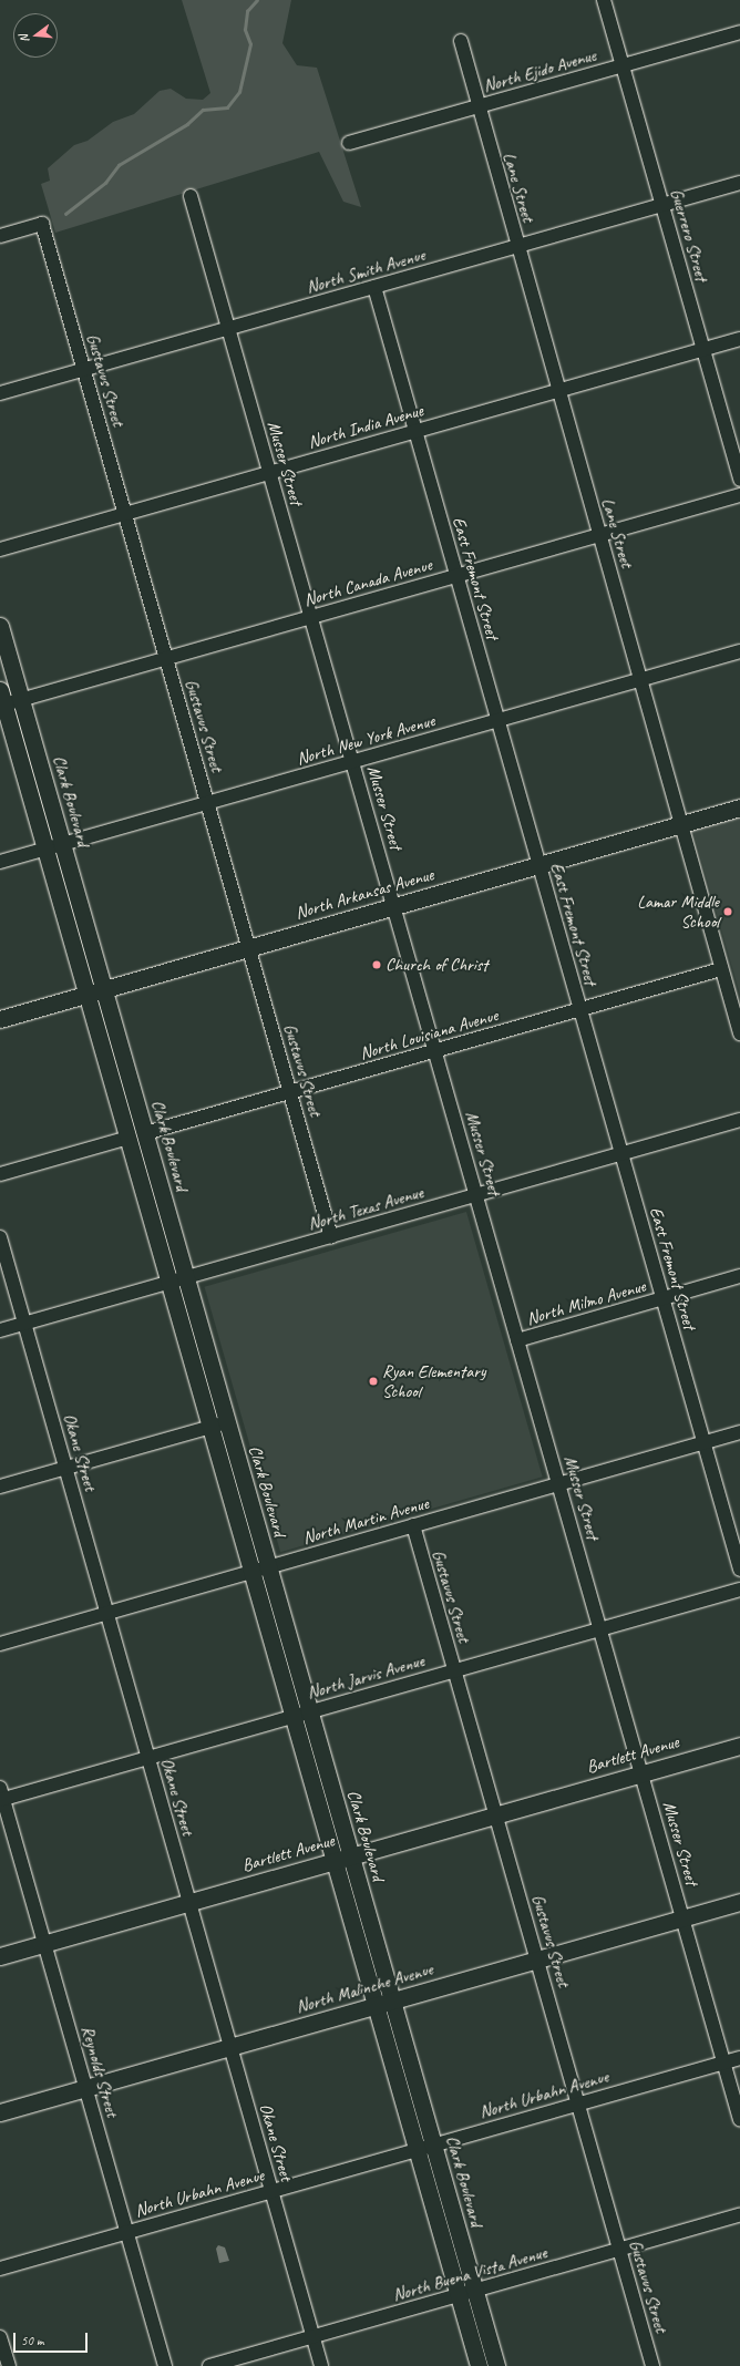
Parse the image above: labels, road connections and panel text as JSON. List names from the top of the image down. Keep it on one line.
{"streets":{"main road":["Clark Boulevard","North Arkansas Avenue","Bartlett Avenue","North Malinche Avenue"],"street":["North Ejido Avenue","Lane Street","Guerrero Street","North Smith Avenue","Gustavus Street","North India Avenue","Musser Street","East Fremont Street","North Canada Avenue","North New York Avenue","North Louisiana Avenue","North Texas Avenue","North Milmo Avenue","Okane Street","North Martin Avenue","North Jarvis Avenue","Reynolds Street","North Urbahn Avenue","North Buena Vista Avenue"]},"crossings":[["North Ejido Avenue","Lane Street"],["North Ejido Avenue","Guerrero Street"],["Lane Street","North Smith Avenue"],["Lane Street","North India Avenue"],["Lane Street","North Canada Avenue"],["Lane Street","North New York Avenue"],["Lane Street","North Arkansas Avenue"],["Lane Street","North Louisiana Avenue"],["Guerrero Street","North Smith Avenue"],["Guerrero Street","North India Avenue"],["North Smith Avenue","Gustavus Street"],["North Smith Avenue","Musser Street"],["North Smith Avenue","East Fremont Street"],["Gustavus Street","North India Avenue"],["Gustavus Street","North Canada Avenue"],["Gustavus Street","North New York Avenue"],["Gustavus Street","North Arkansas Avenue"],["Gustavus Street","North Louisiana Avenue"],["Gustavus Street","North Texas Avenue"],["Gustavus Street","North Martin Avenue"],["Gustavus Street","North Jarvis Avenue"],["Gustavus Street","Bartlett Avenue"],["Gustavus Street","North Malinche Avenue"],["Gustavus Street","North Urbahn Avenue"],["Gustavus Street","North Buena Vista Avenue"],["North India Avenue","Musser Street"],["North India Avenue","East Fremont Street"],["Musser Street","North Canada Avenue"],["Musser Street","North New York Avenue"],["Musser Street","North Arkansas Avenue"],["Musser Street","North Louisiana Avenue"],["Musser Street","North Texas Avenue"],["Musser Street","North Milmo Avenue"],["Musser Street","North Martin Avenue"],["Musser Street","North Jarvis Avenue"],["Musser Street","Bartlett Avenue"],["Musser Street","North Malinche Avenue"],["Musser Street","North Urbahn Avenue"],["East Fremont Street","North Canada Avenue"],["East Fremont Street","North New York Avenue"],["East Fremont Street","North Arkansas Avenue"],["East Fremont Street","North Louisiana Avenue"],["East Fremont Street","North Texas Avenue"],["East Fremont Street","North Milmo Avenue"],["East Fremont Street","North Martin Avenue"],["North Canada Avenue","Clark Boulevard"],["North New York Avenue","Clark Boulevard"],["Clark Boulevard","North Arkansas Avenue"],["Clark Boulevard","North Louisiana Avenue"],["Clark Boulevard","North Texas Avenue"],["Clark Boulevard","North Martin Avenue"],["Clark Boulevard","North Jarvis Avenue"],["Clark Boulevard","Bartlett Avenue"],["Clark Boulevard","North Malinche Avenue"],["Clark Boulevard","North Urbahn Avenue"],["Clark Boulevard","North Buena Vista Avenue"],["North Texas Avenue","Okane Street"],["Okane Street","North Martin Avenue"],["Okane Street","North Jarvis Avenue"],["Okane Street","Bartlett Avenue"],["Okane Street","North Malinche Avenue"],["Okane Street","North Urbahn Avenue"],["Okane Street","North Buena Vista Avenue"],["North Jarvis Avenue","Reynolds Street"],["Bartlett Avenue","Reynolds Street"],["North Malinche Avenue","Reynolds Street"],["Reynolds Street","North Urbahn Avenue"]],"places":["Lamar Middle School","Church of Christ","Ryan Elementary School"],"scale_bar":"50 m","north":"left"}
